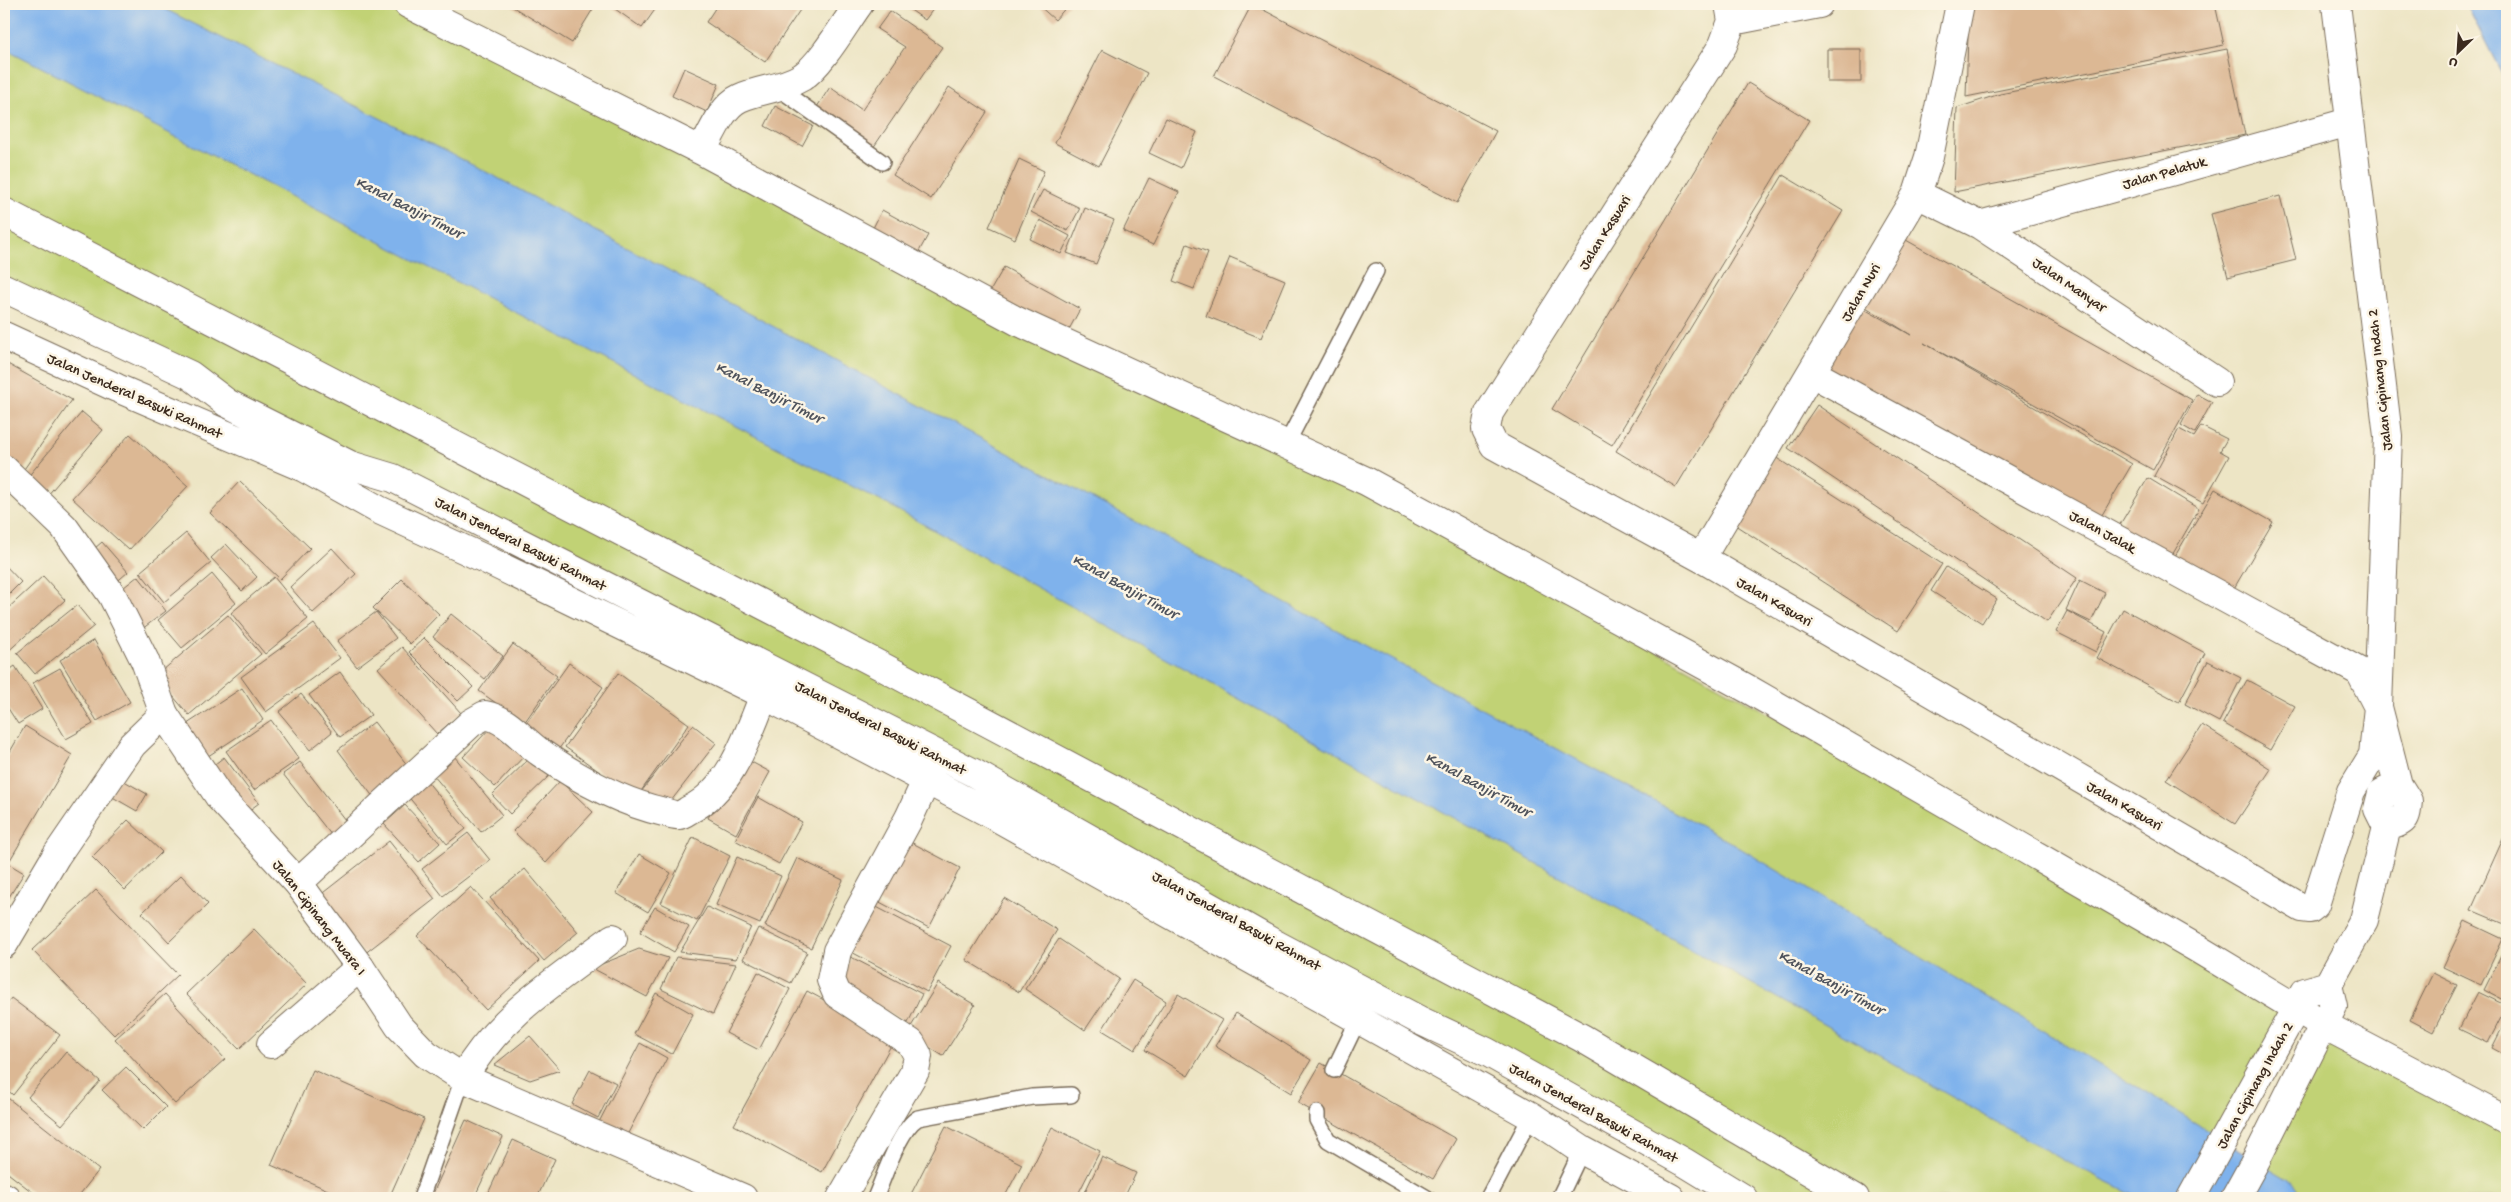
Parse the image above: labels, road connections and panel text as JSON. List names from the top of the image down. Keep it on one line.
{"streets":{"street":["Jalan Pelatuk","Jalan Kasuari","Jalan Manyar","Jalan Nuri","Jalan Cipinang Indah 2","Jalan Jenderal Basuki Rahmat","Jalan Jalak","Jalan Cipinang Muara I"]},"crossings":[["Jalan Pelatuk","Jalan Manyar"],["Jalan Pelatuk","Jalan Cipinang Indah 2"],["Jalan Kasuari","Jalan Nuri"],["Jalan Kasuari","Jalan Cipinang Indah 2"],["Jalan Kasuari","Jalan Jalak"],["Jalan Manyar","Jalan Nuri"],["Jalan Nuri","Jalan Jalak"],["Jalan Cipinang Indah 2","Jalan Jalak"]],"water":["Kanal Banjir Timur"],"north":"bottom left"}
